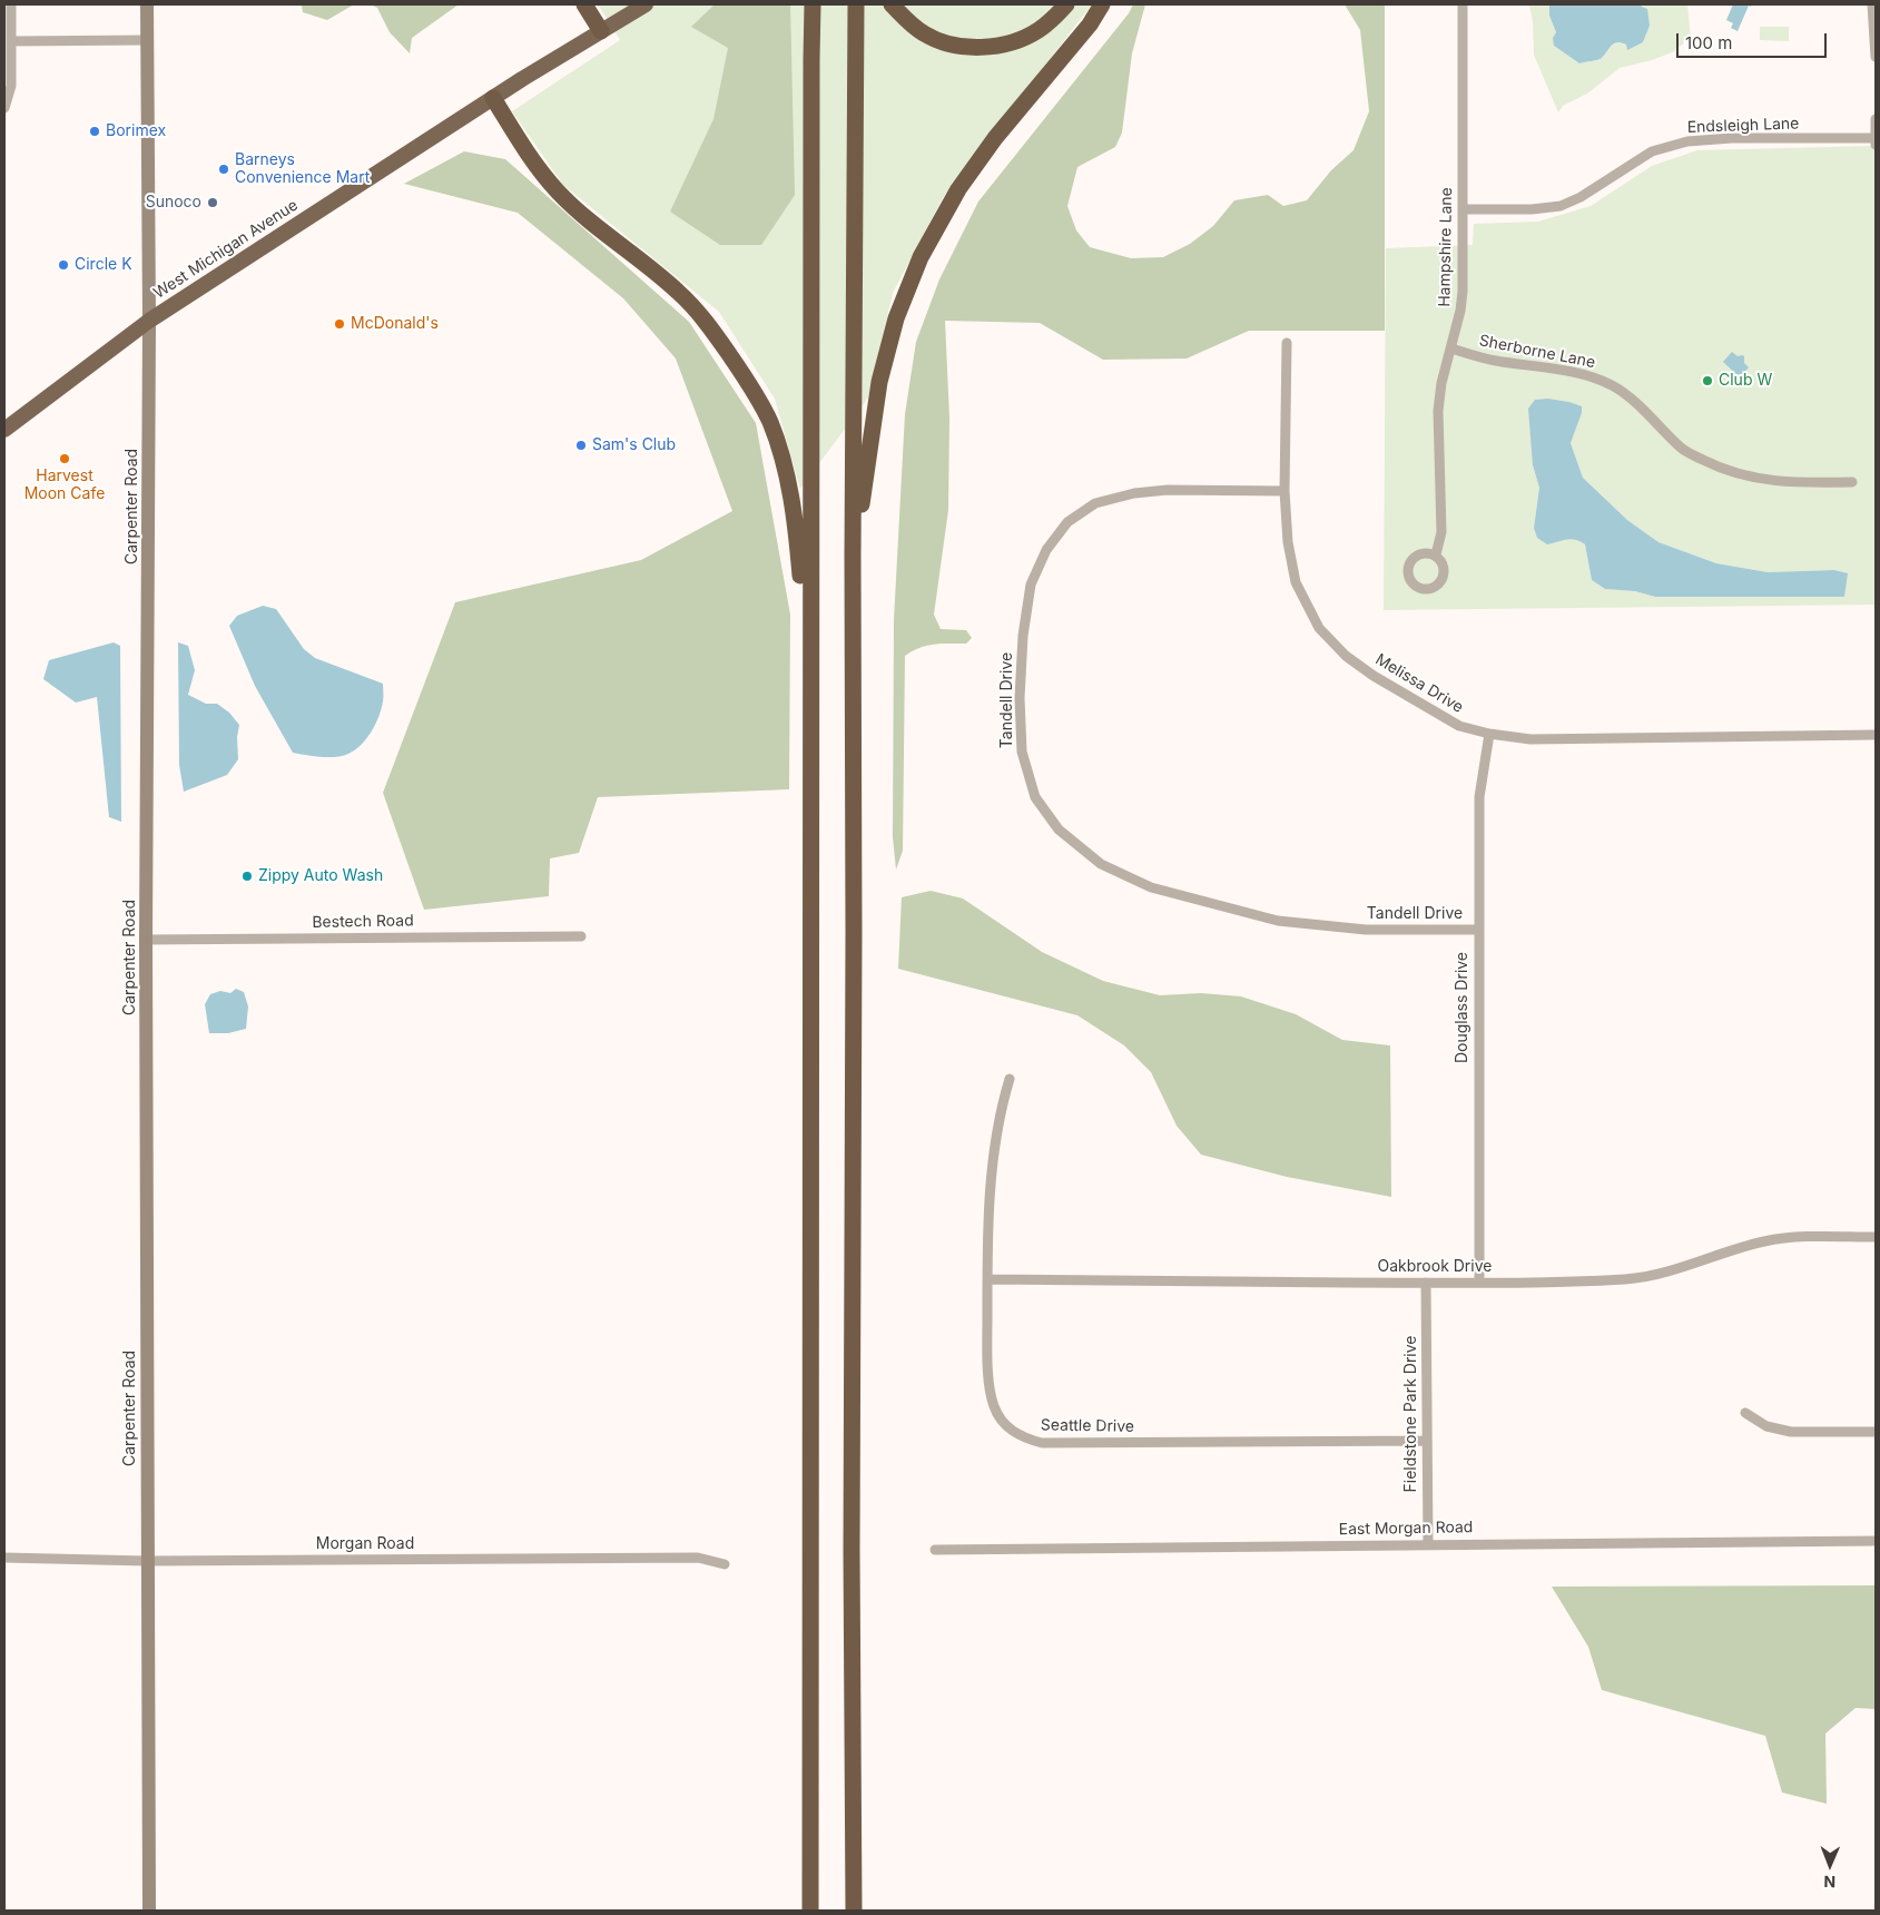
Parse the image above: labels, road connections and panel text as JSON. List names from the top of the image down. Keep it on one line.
{"streets":{"highway":["West Michigan Avenue"],"main road":["Carpenter Road"],"street":["Endsleigh Lane","Hampshire Lane","Sherborne Lane","Melissa Drive","Tandell Drive","Bestech Road","Douglass Drive","Oakbrook Drive","Fieldstone Park Drive","Seattle Drive","East Morgan Road","Morgan Road"]},"crossings":[["Endsleigh Lane","Hampshire Lane"],["Hampshire Lane","Sherborne Lane"],["West Michigan Avenue","Carpenter Road"],["Carpenter Road","Bestech Road"],["Carpenter Road","Morgan Road"],["Melissa Drive","Tandell Drive"],["Melissa Drive","Douglass Drive"],["Tandell Drive","Douglass Drive"],["Douglass Drive","Oakbrook Drive"],["Oakbrook Drive","Fieldstone Park Drive"],["Oakbrook Drive","Seattle Drive"],["Fieldstone Park Drive","Seattle Drive"],["Fieldstone Park Drive","East Morgan Road"]],"places":["Borimex","Barneys Convenience Mart","Sunoco","Circle K","McDonald's","Club W","Sam's Club","Harvest Moon Cafe","Zippy Auto Wash"],"scale_bar":"100 m","north":"bottom"}
